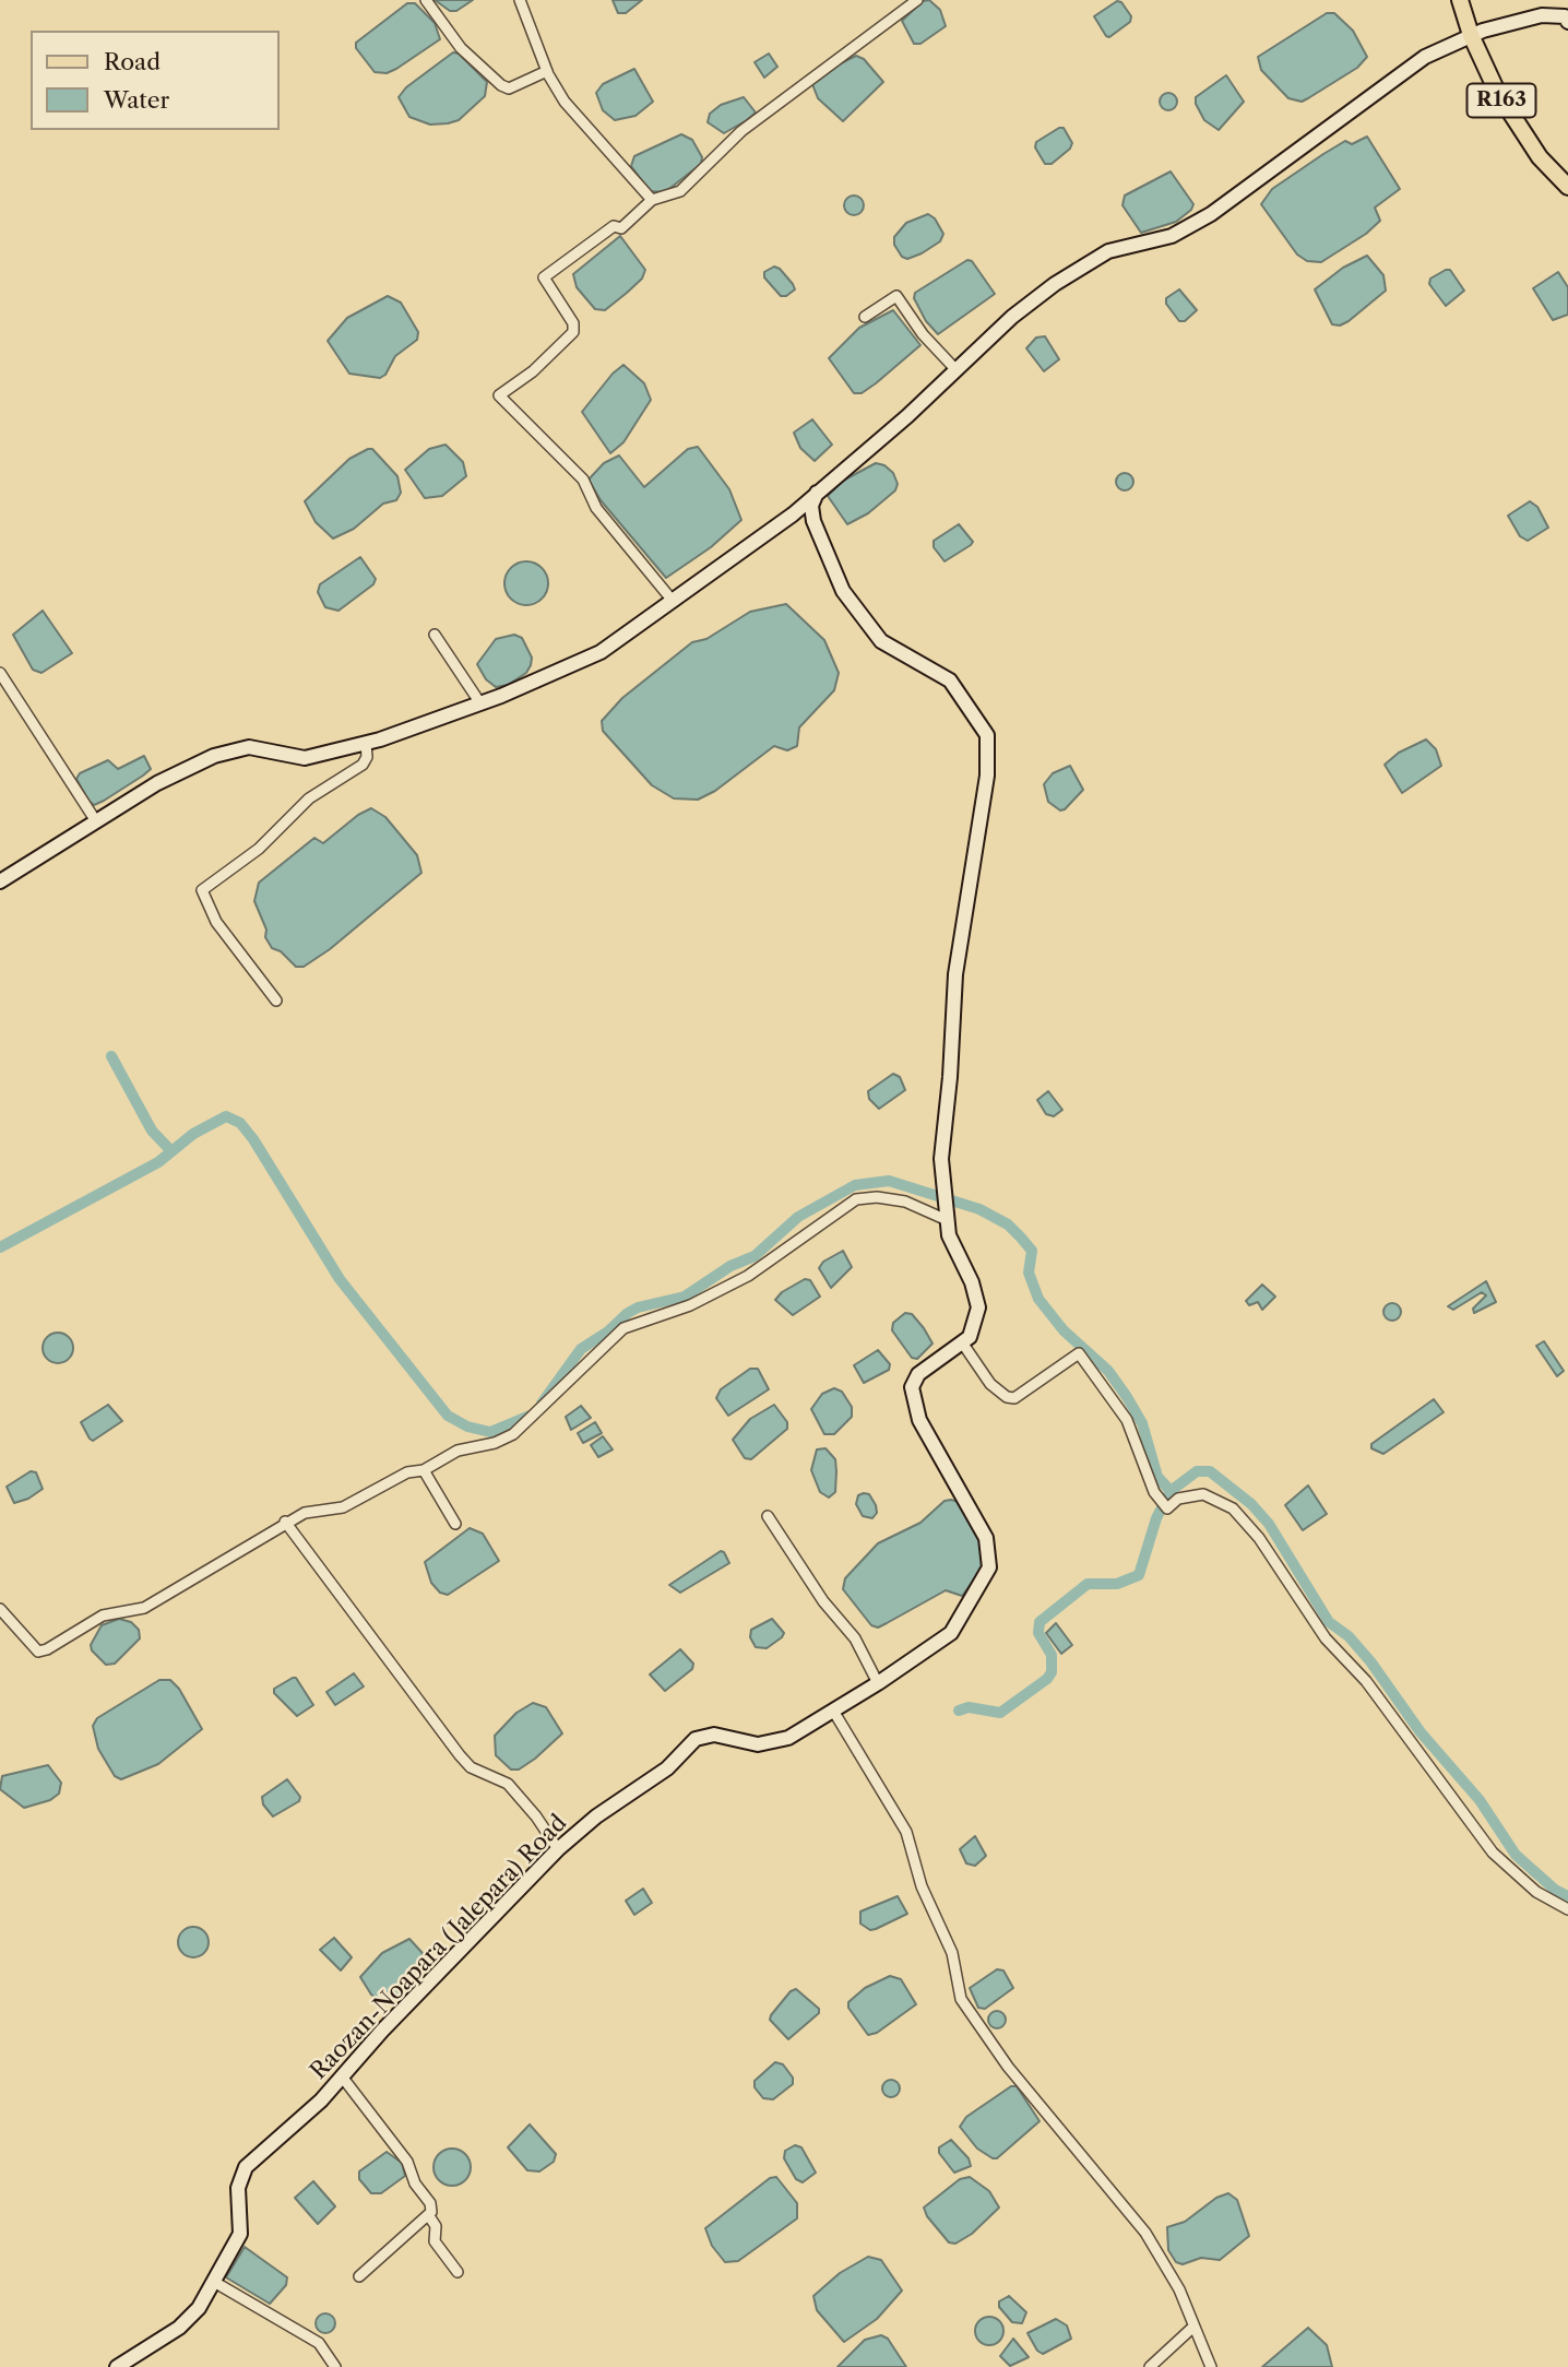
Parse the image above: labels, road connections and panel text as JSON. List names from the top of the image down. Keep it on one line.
{"streets":{"main road":["R163","Raozan-Noapara (Jalepara) Road"]},"legend":["Road","Water"]}
